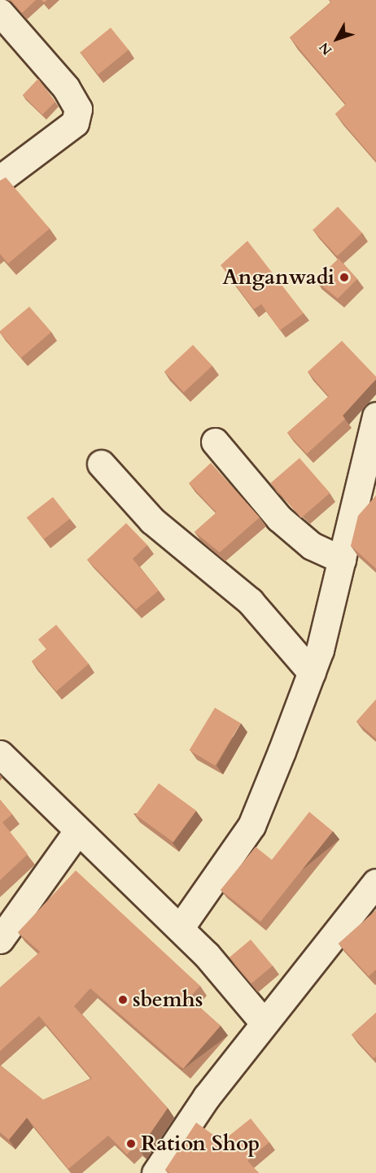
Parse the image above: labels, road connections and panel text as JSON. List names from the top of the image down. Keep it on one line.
{"places":["Anganwadi","sbemhs","Ration Shop"],"north":"bottom left"}
